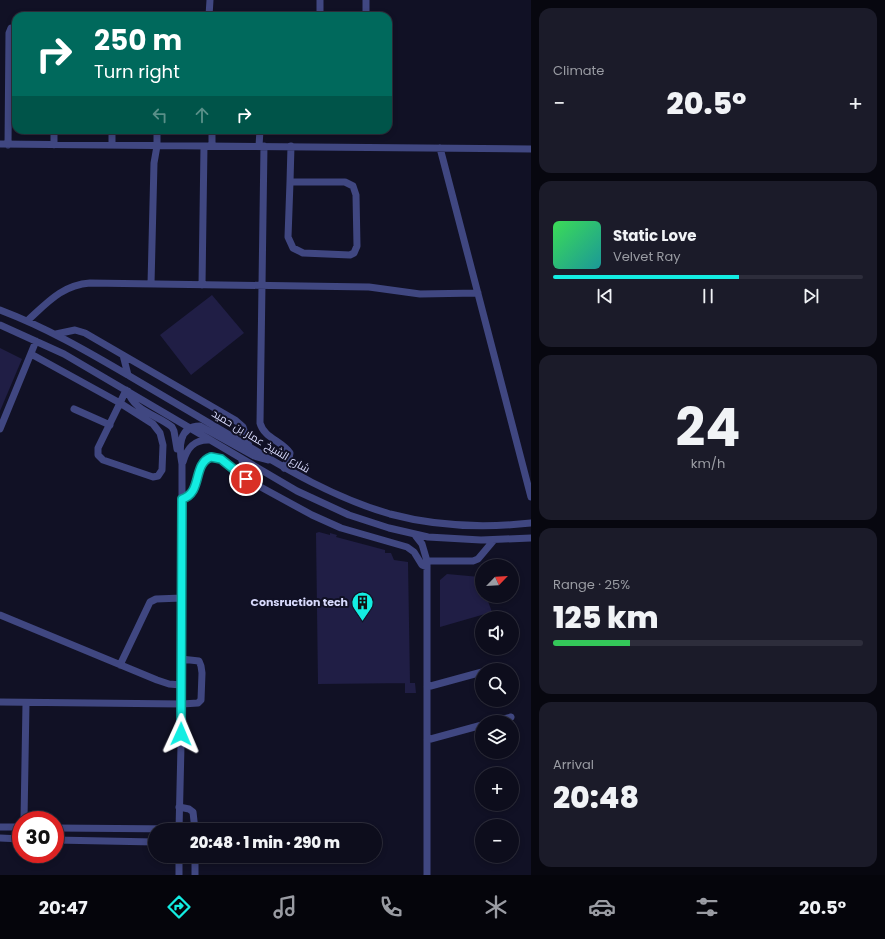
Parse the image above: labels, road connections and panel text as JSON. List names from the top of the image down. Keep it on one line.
{"streets":{"street":["شارع الشيخ عمار بن حميد"]},"places":{"building":["Consruction tech"]},"north":"top right","page":{"tile":["Climate",["24","km/h"],["Range · 25%","125 km"],["Arrival","20:48"]],"turn":["250 m","Turn right"],"heat":["−","20.5°","+"],"song":["Static Love","Velvet Ray"],"map_buttons":["+","−"],"limit":"30","trip":"20:48 · 1 min · 290 m","tabs":["20:47","20.5°"]}}
